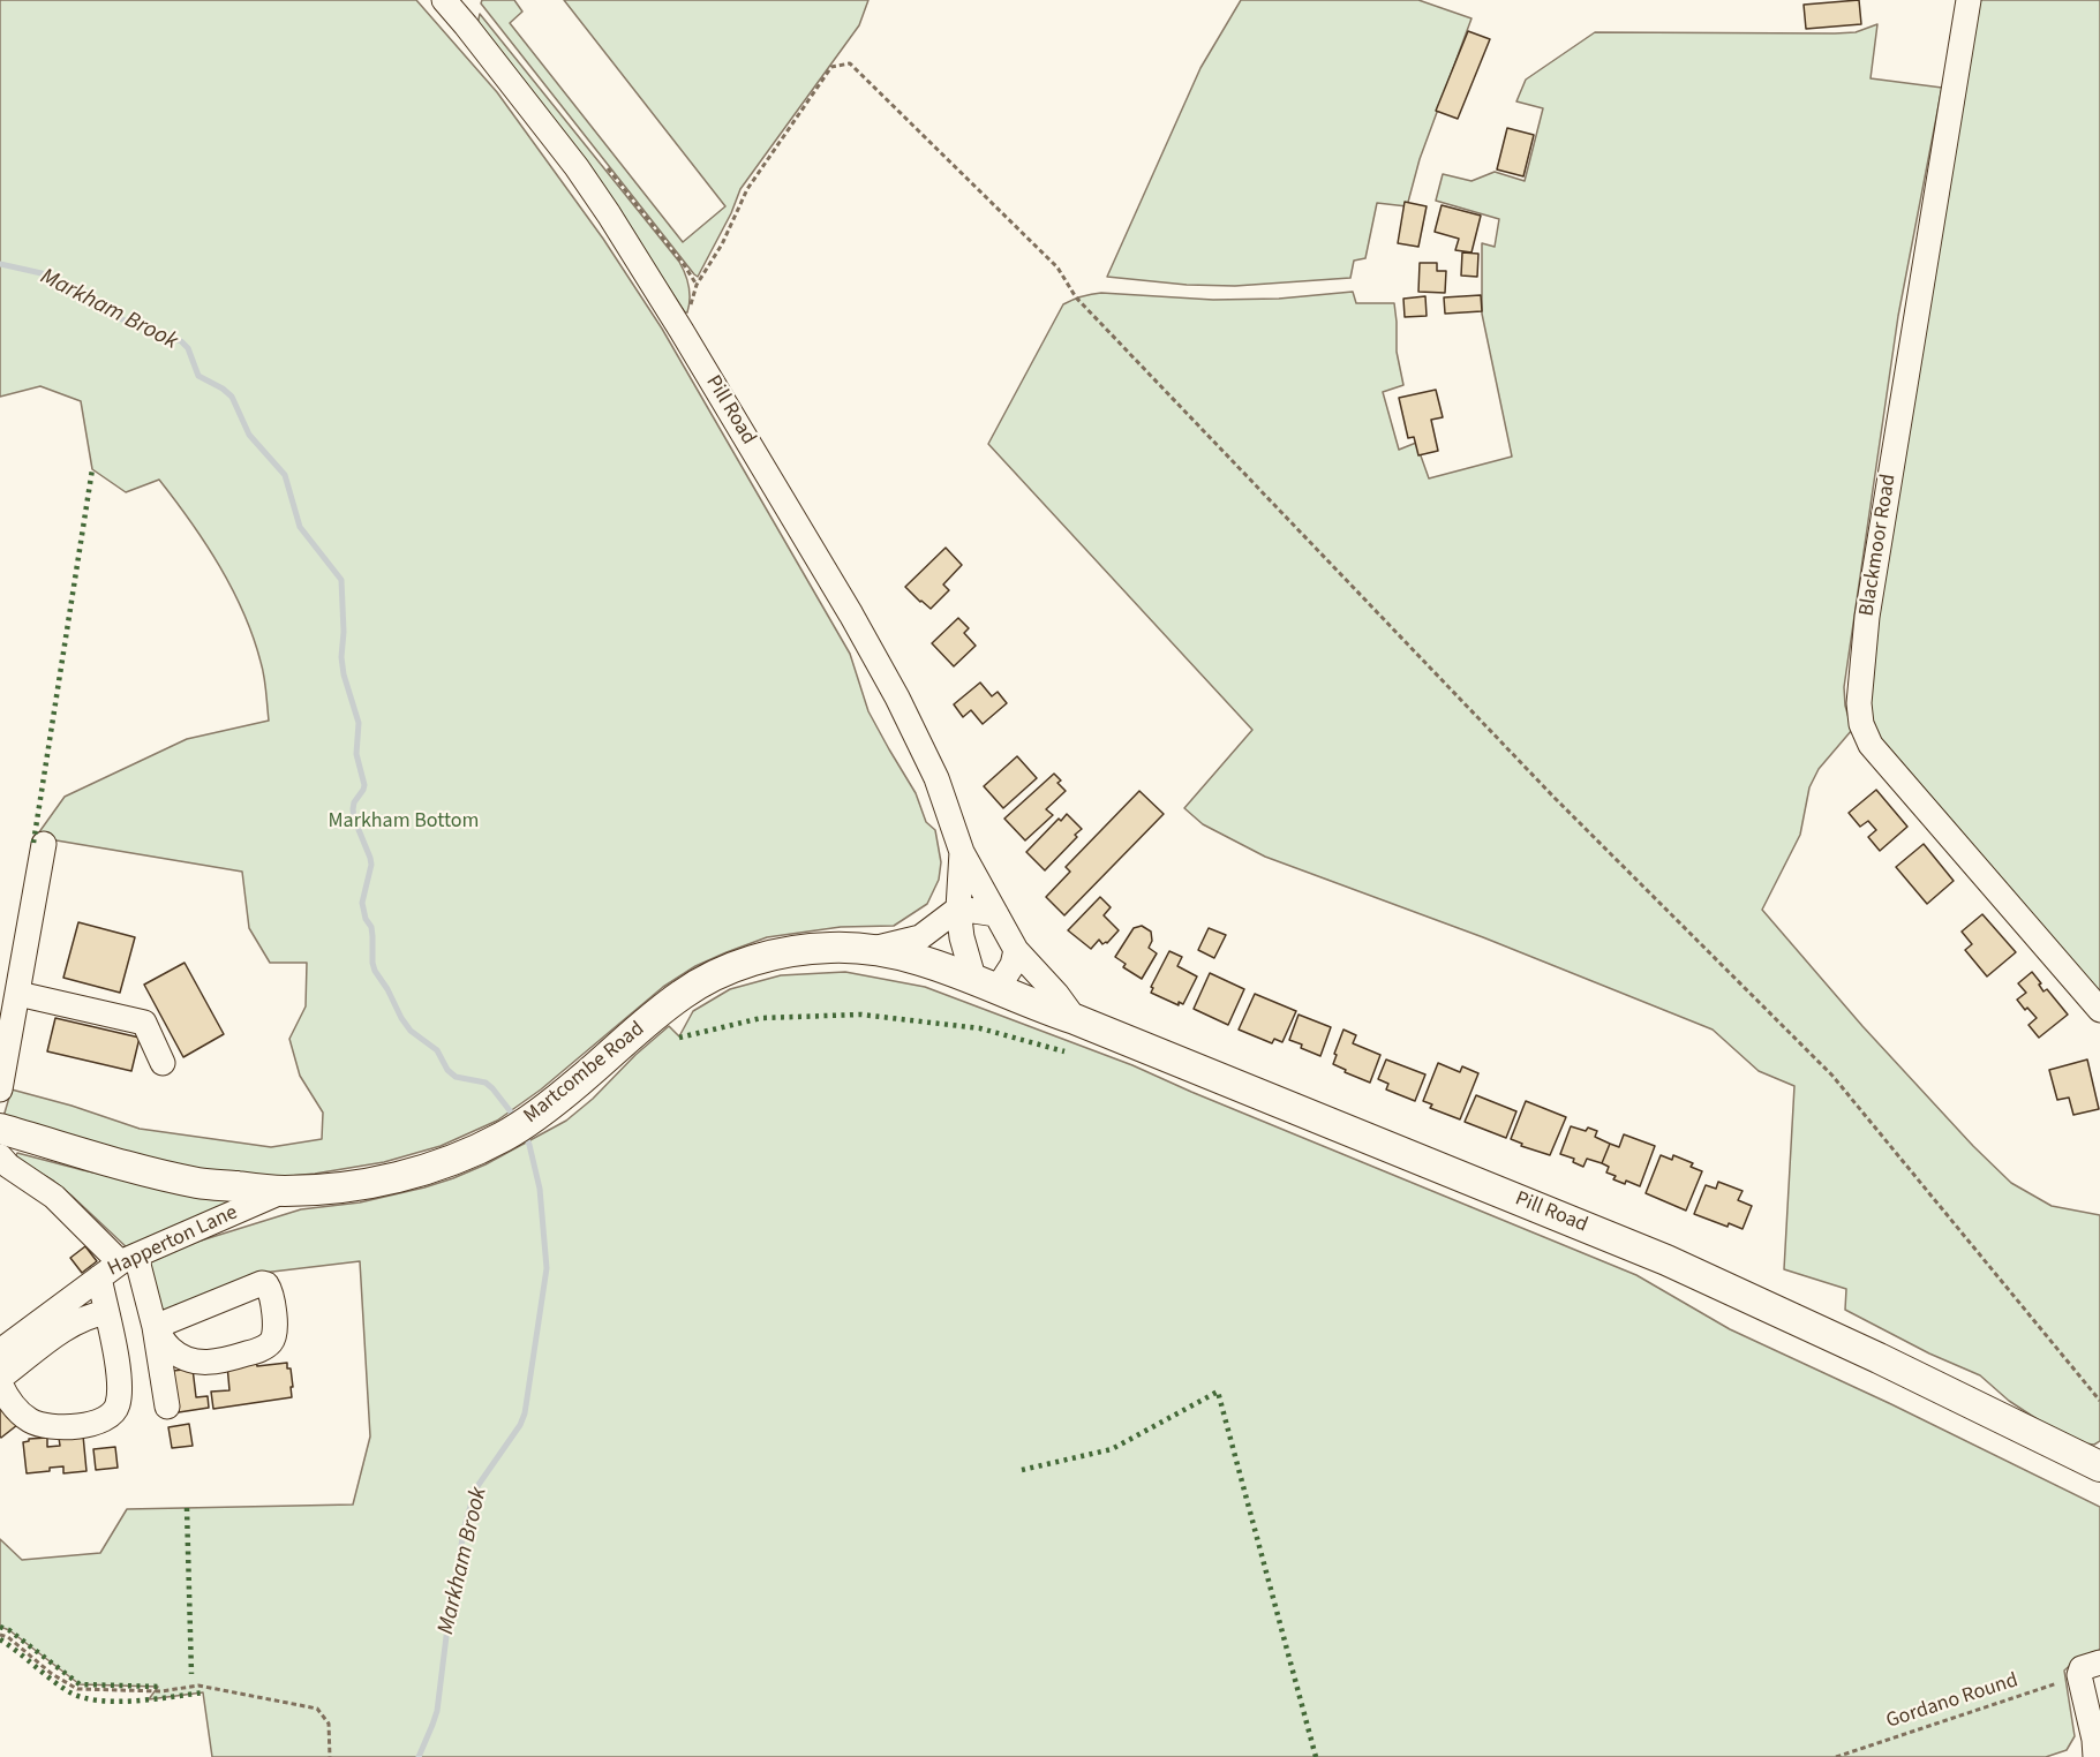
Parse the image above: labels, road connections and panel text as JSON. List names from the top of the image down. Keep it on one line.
{"streets":{"main road":["Pill Road","Martcombe Road"],"street":["Blackmoor Road","Happerton Lane"],"path":["Gordano Round"]},"crossings":[["Pill Road","Martcombe Road"],["Martcombe Road","Happerton Lane"]],"water":["Markham Brook"],"parks":["Markham Bottom"]}
